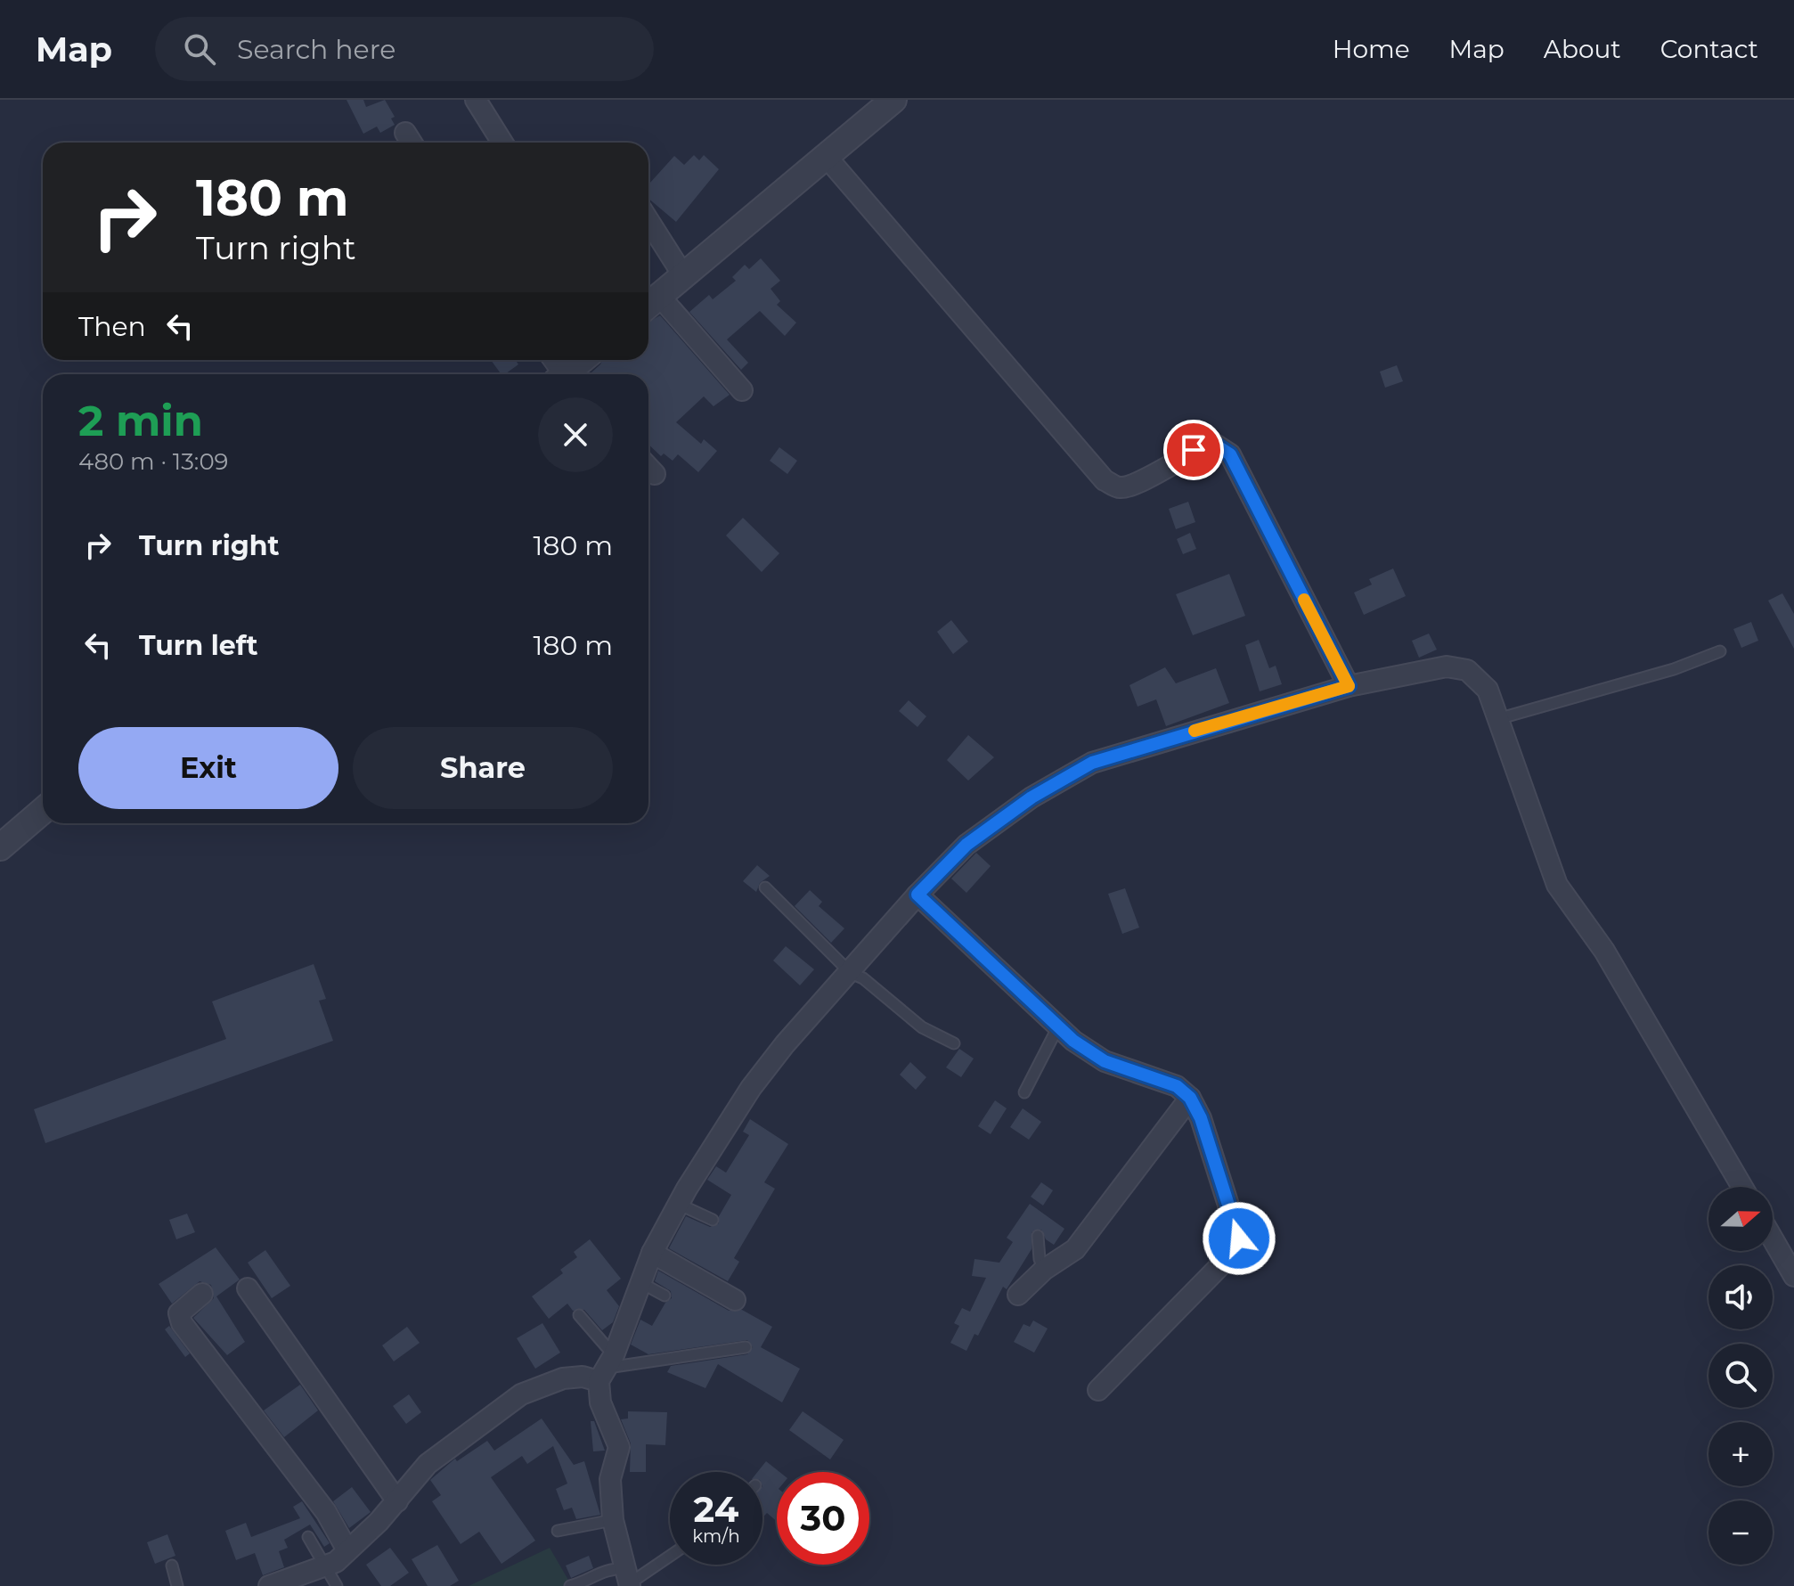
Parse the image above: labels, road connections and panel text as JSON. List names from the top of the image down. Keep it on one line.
{"north":"right","page":{"header":"Map","search":"Search here","nav":["Home","Map","About","Contact"],"turn":["180 m","Turn right"],"then":"Then","heading":["2 min","480 m · 13:09"],"list":[{"name":"Turn right","value":"180 m"},{"name":"Turn left","value":"180 m"}],"buttons":["Exit","Share"],"map_buttons":["+","−"],"speed":"24 km/h","limit":"30"}}
